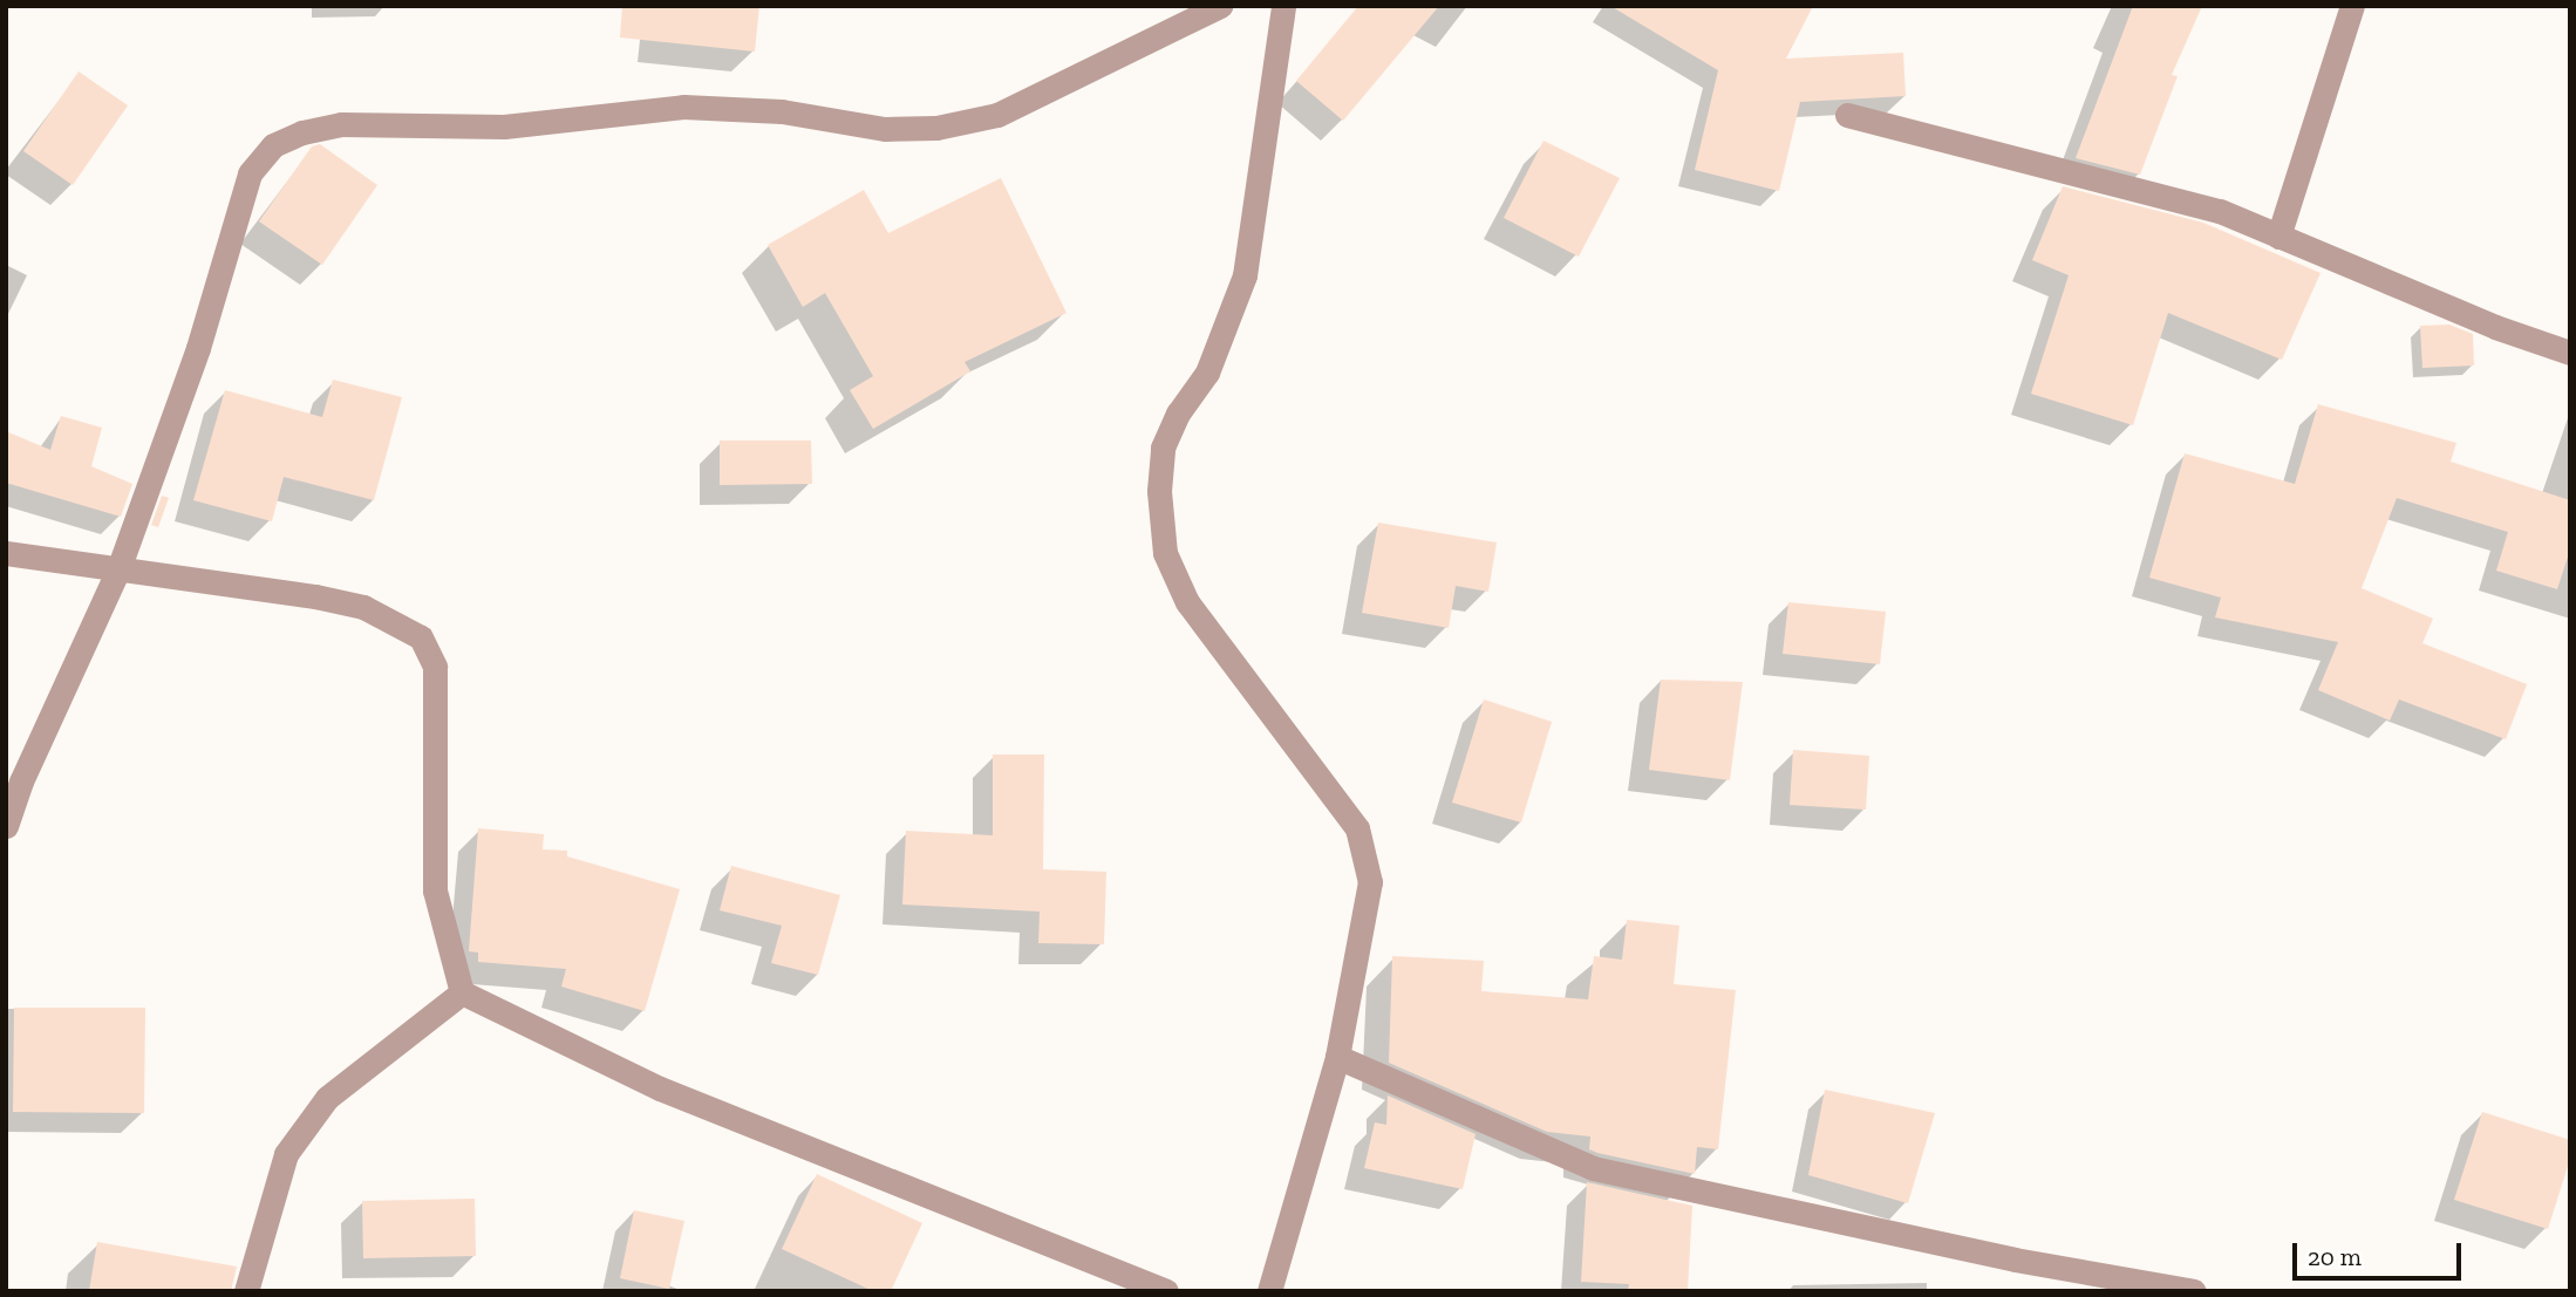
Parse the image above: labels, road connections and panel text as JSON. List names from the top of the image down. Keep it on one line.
{"scale_bar":"20 m"}
